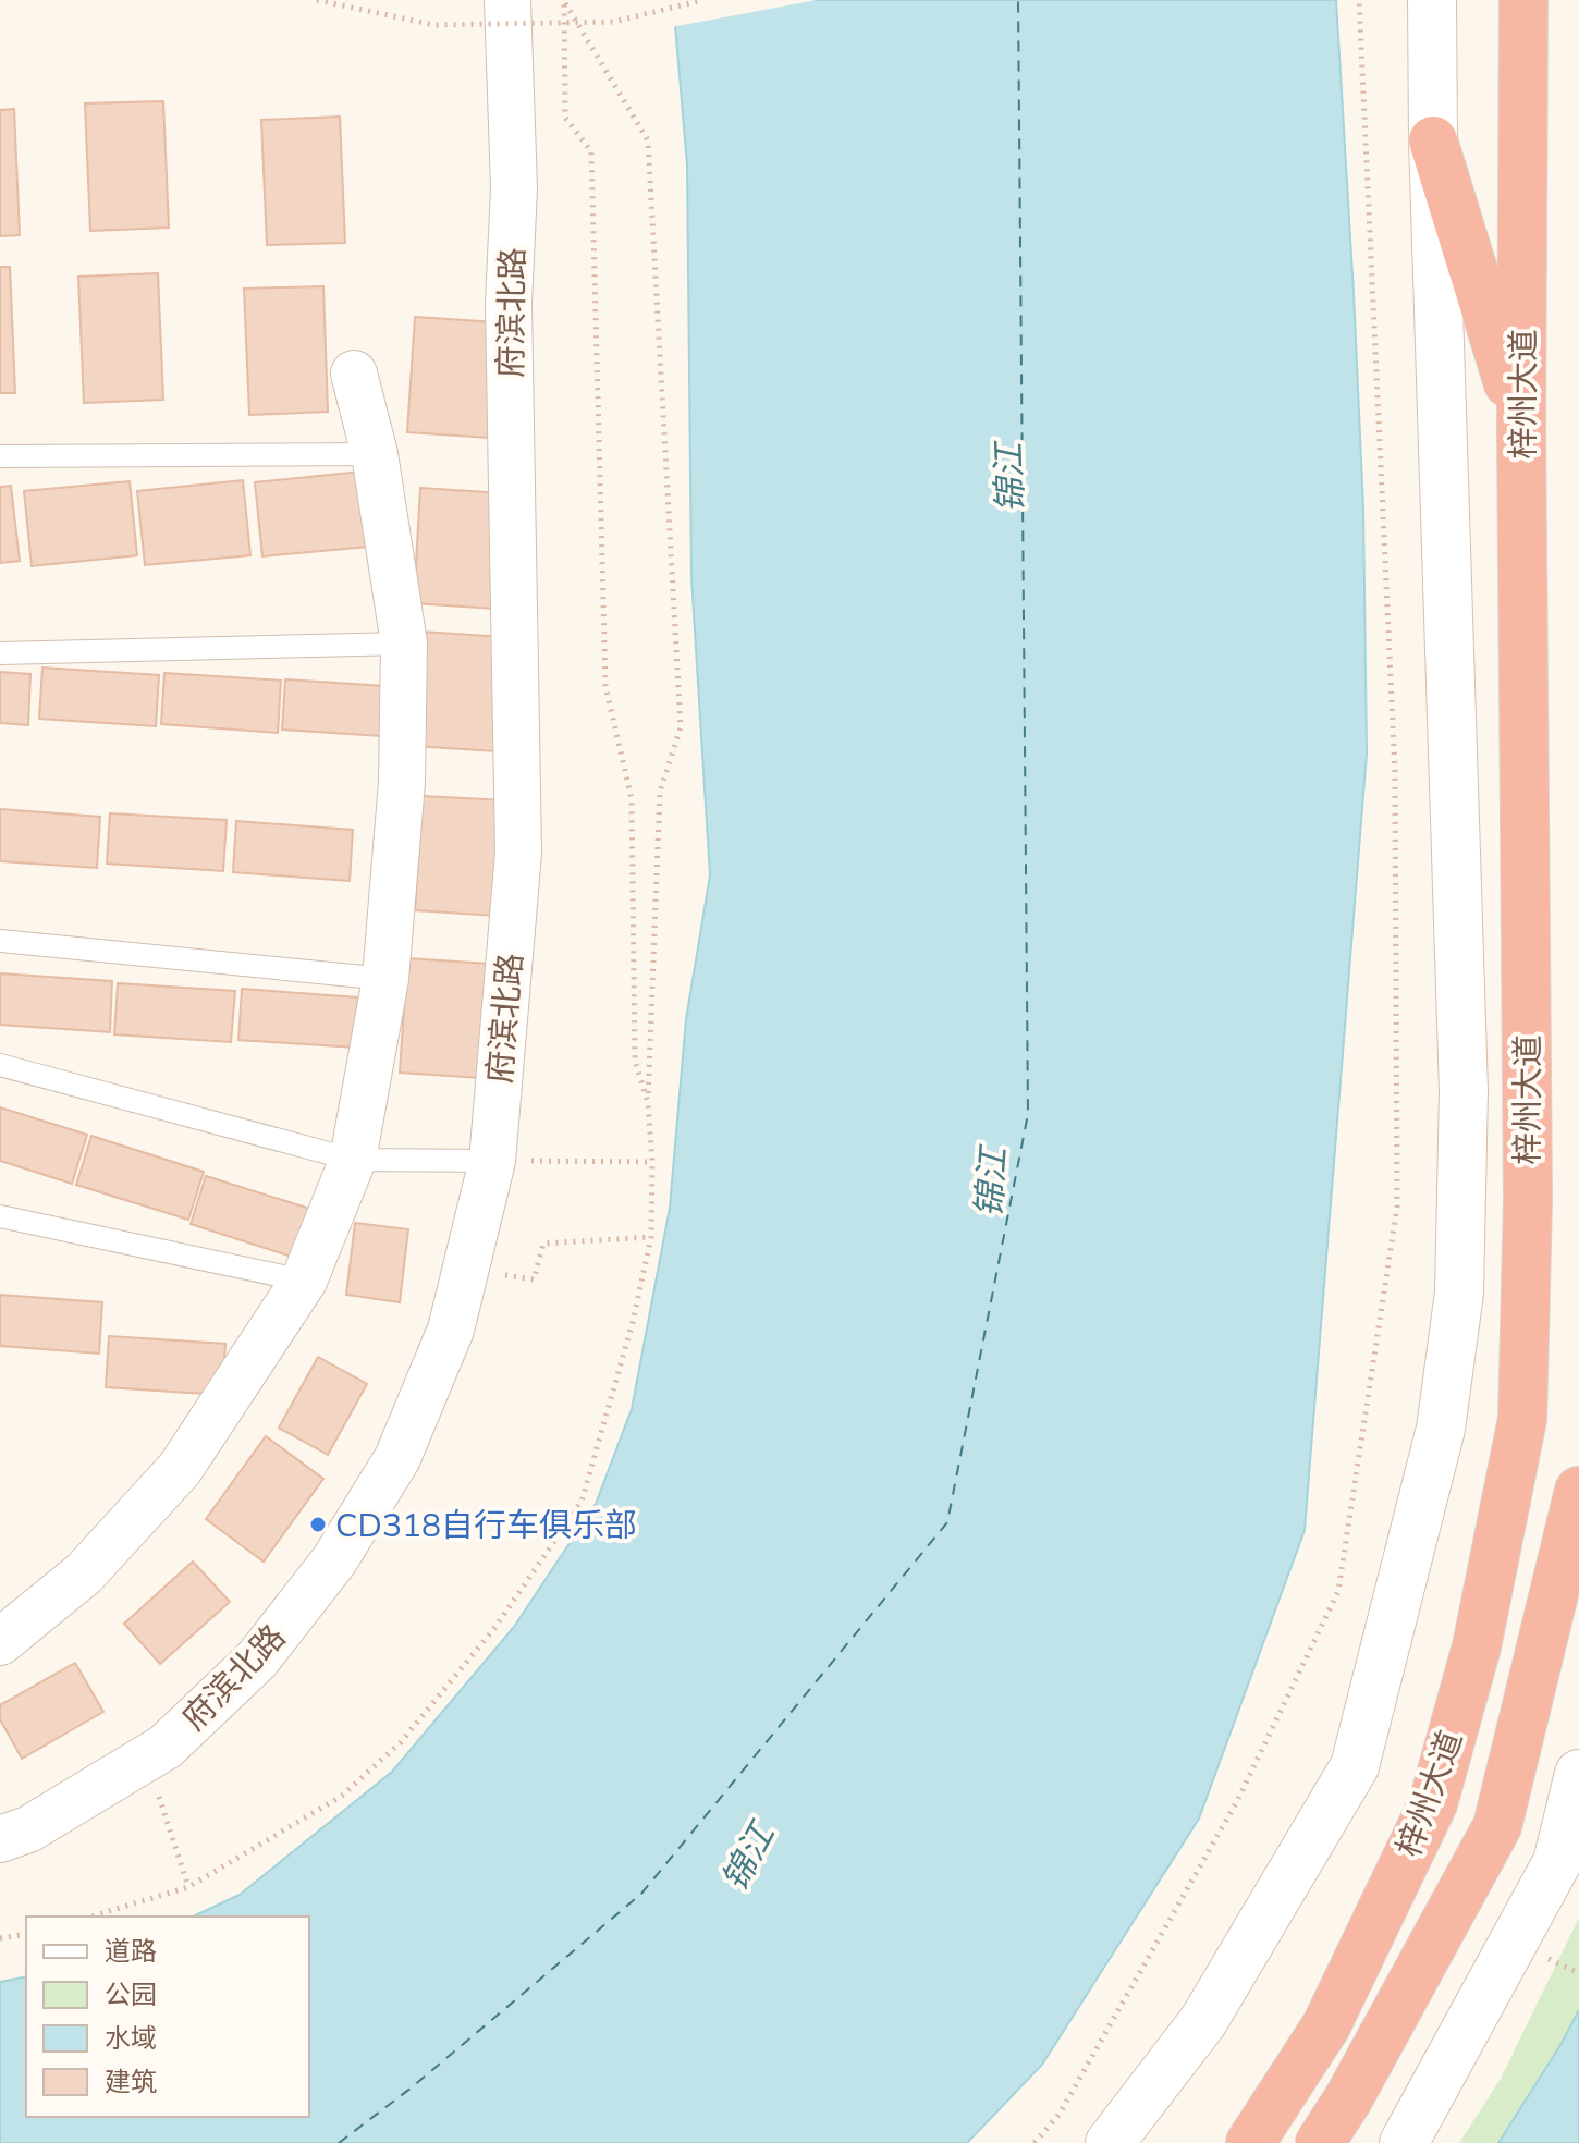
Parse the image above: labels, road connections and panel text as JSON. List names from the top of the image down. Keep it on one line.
{"streets":{"highway":["梓州大道"],"street":["府滨北路"]},"water":["锦江"],"places":["CD318自行车俱乐部"],"legend":["道路","公园","水域","建筑"]}
